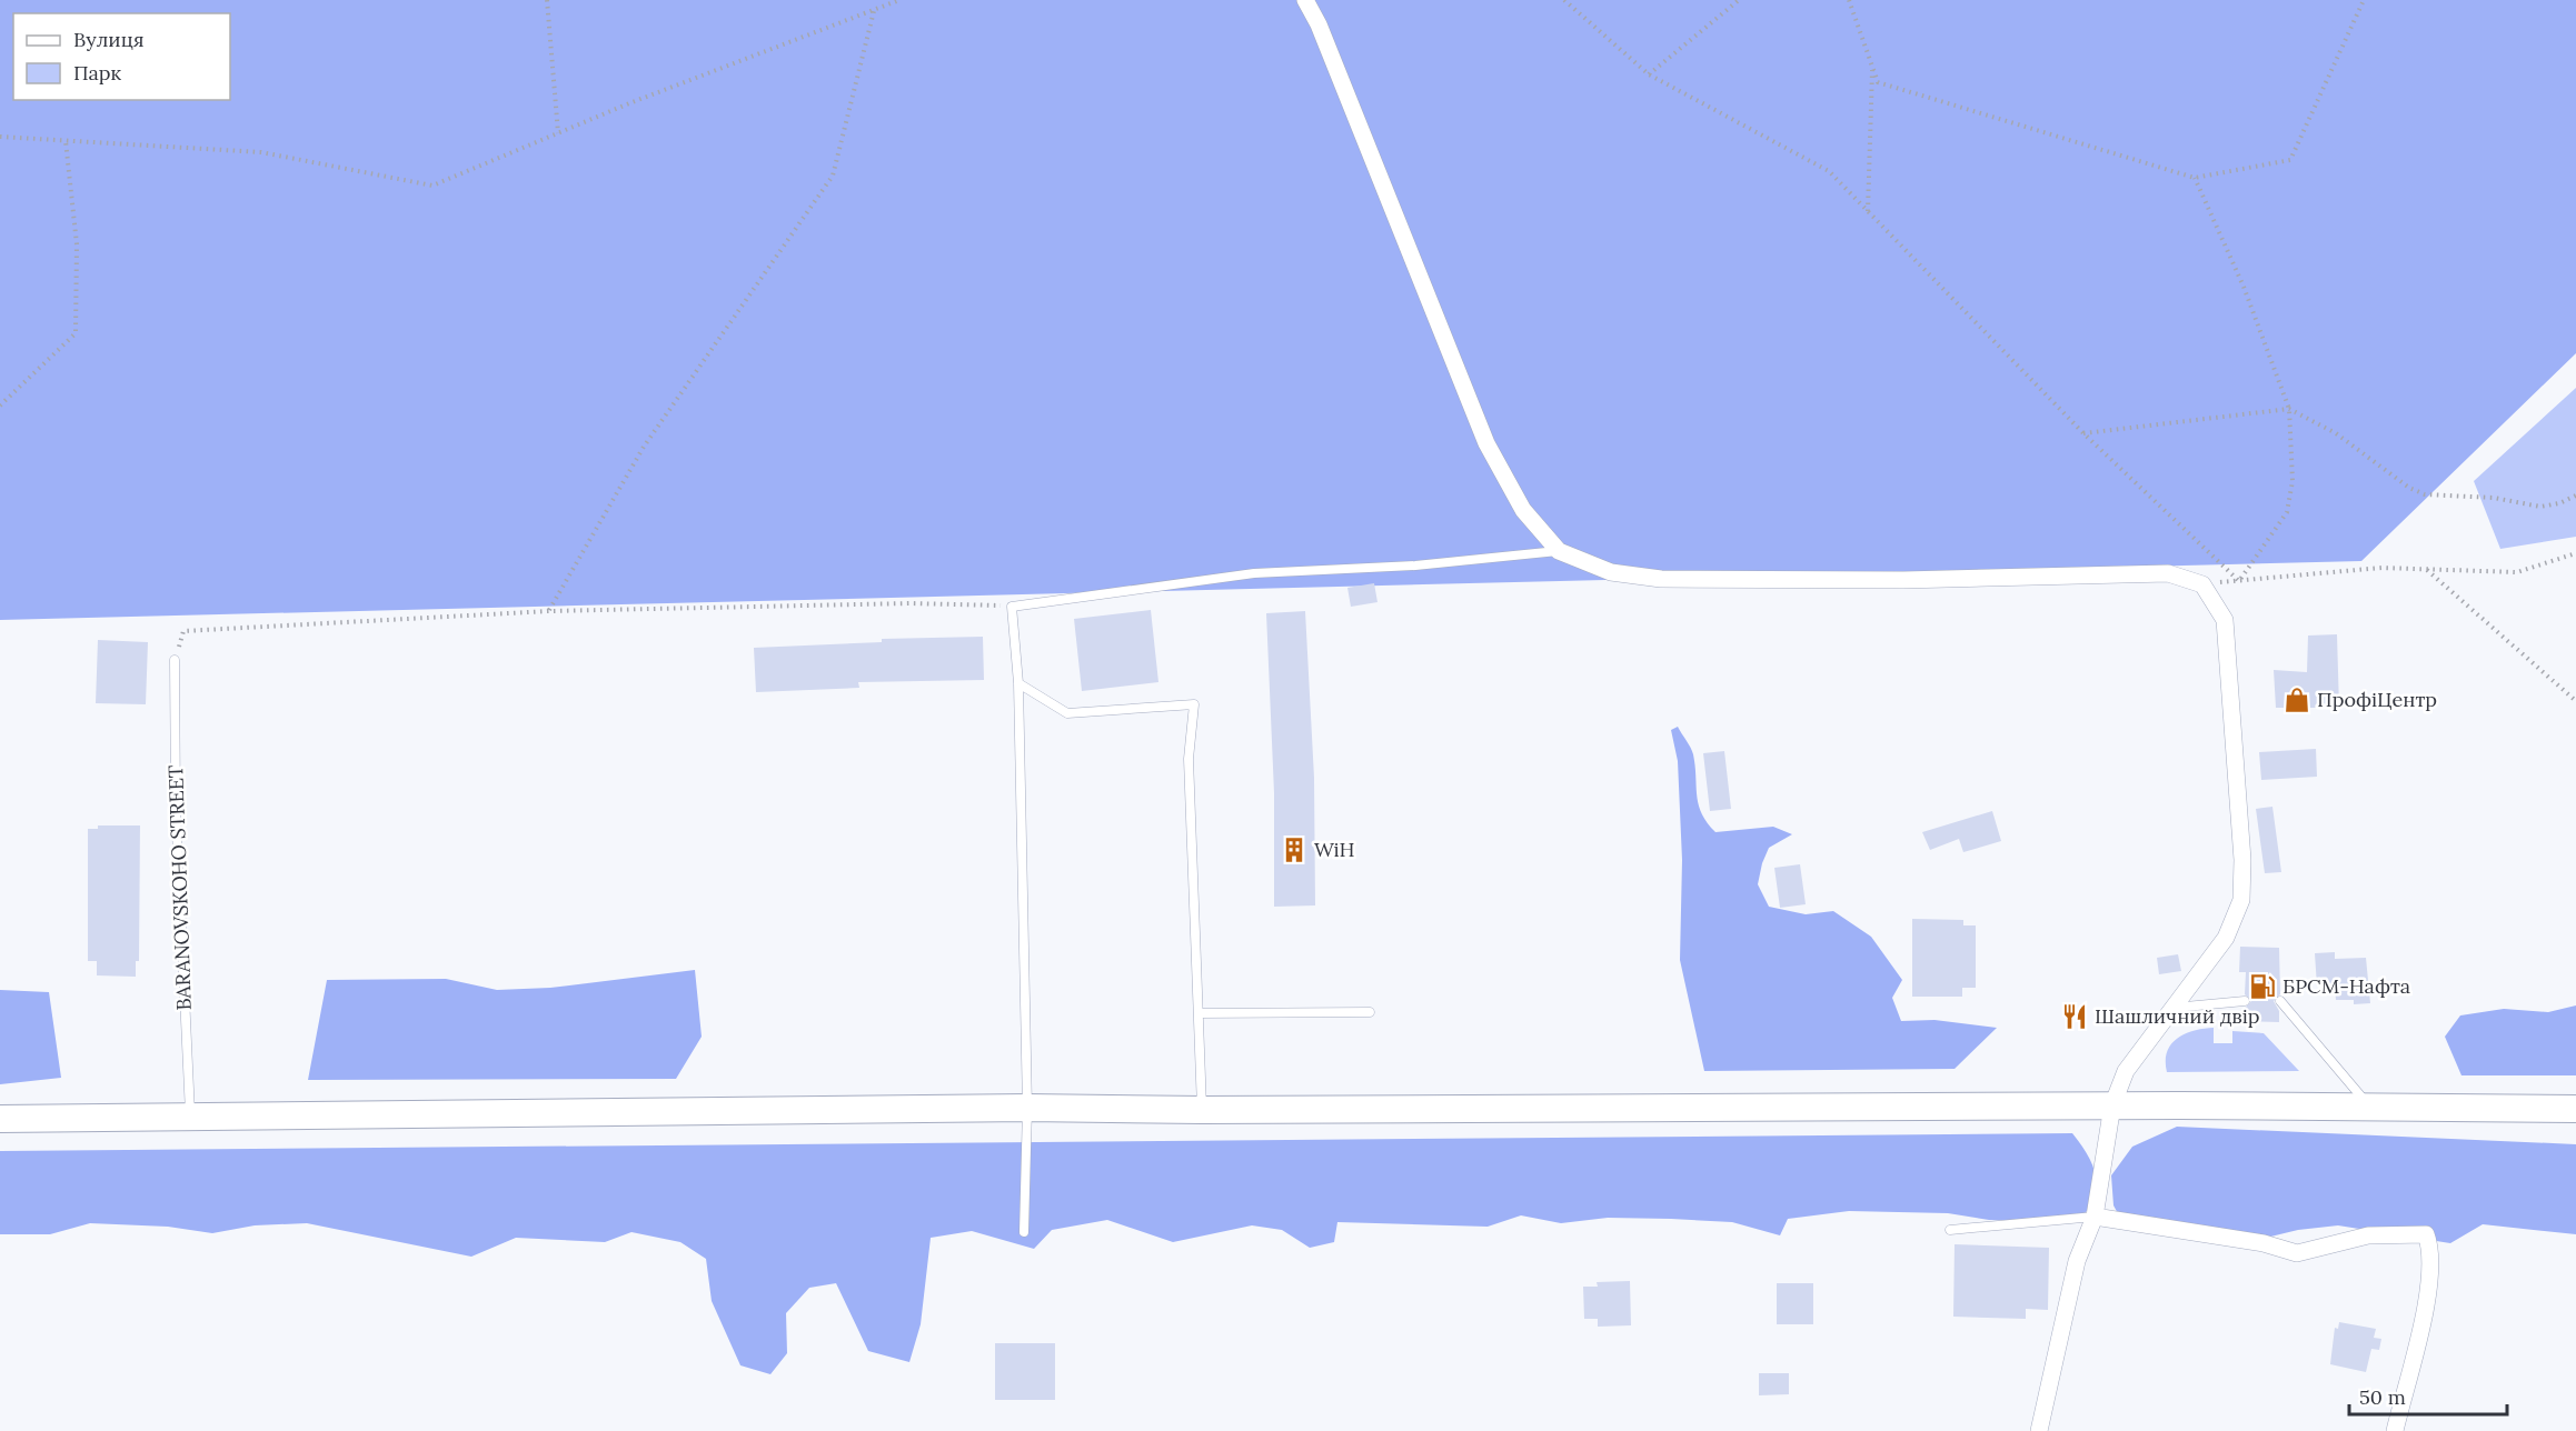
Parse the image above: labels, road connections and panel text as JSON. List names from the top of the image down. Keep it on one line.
{"streets":{"lane":["BARANOVSKOHO STREET"]},"places":{"shop":["ПрофіЦентр"],"building":["WiH"],"fuel station":["БРСМ-Нафта"],"restaurant":["Шашличний двір"]},"legend":["Вулиця","Парк"],"scale_bar":"50 m"}
